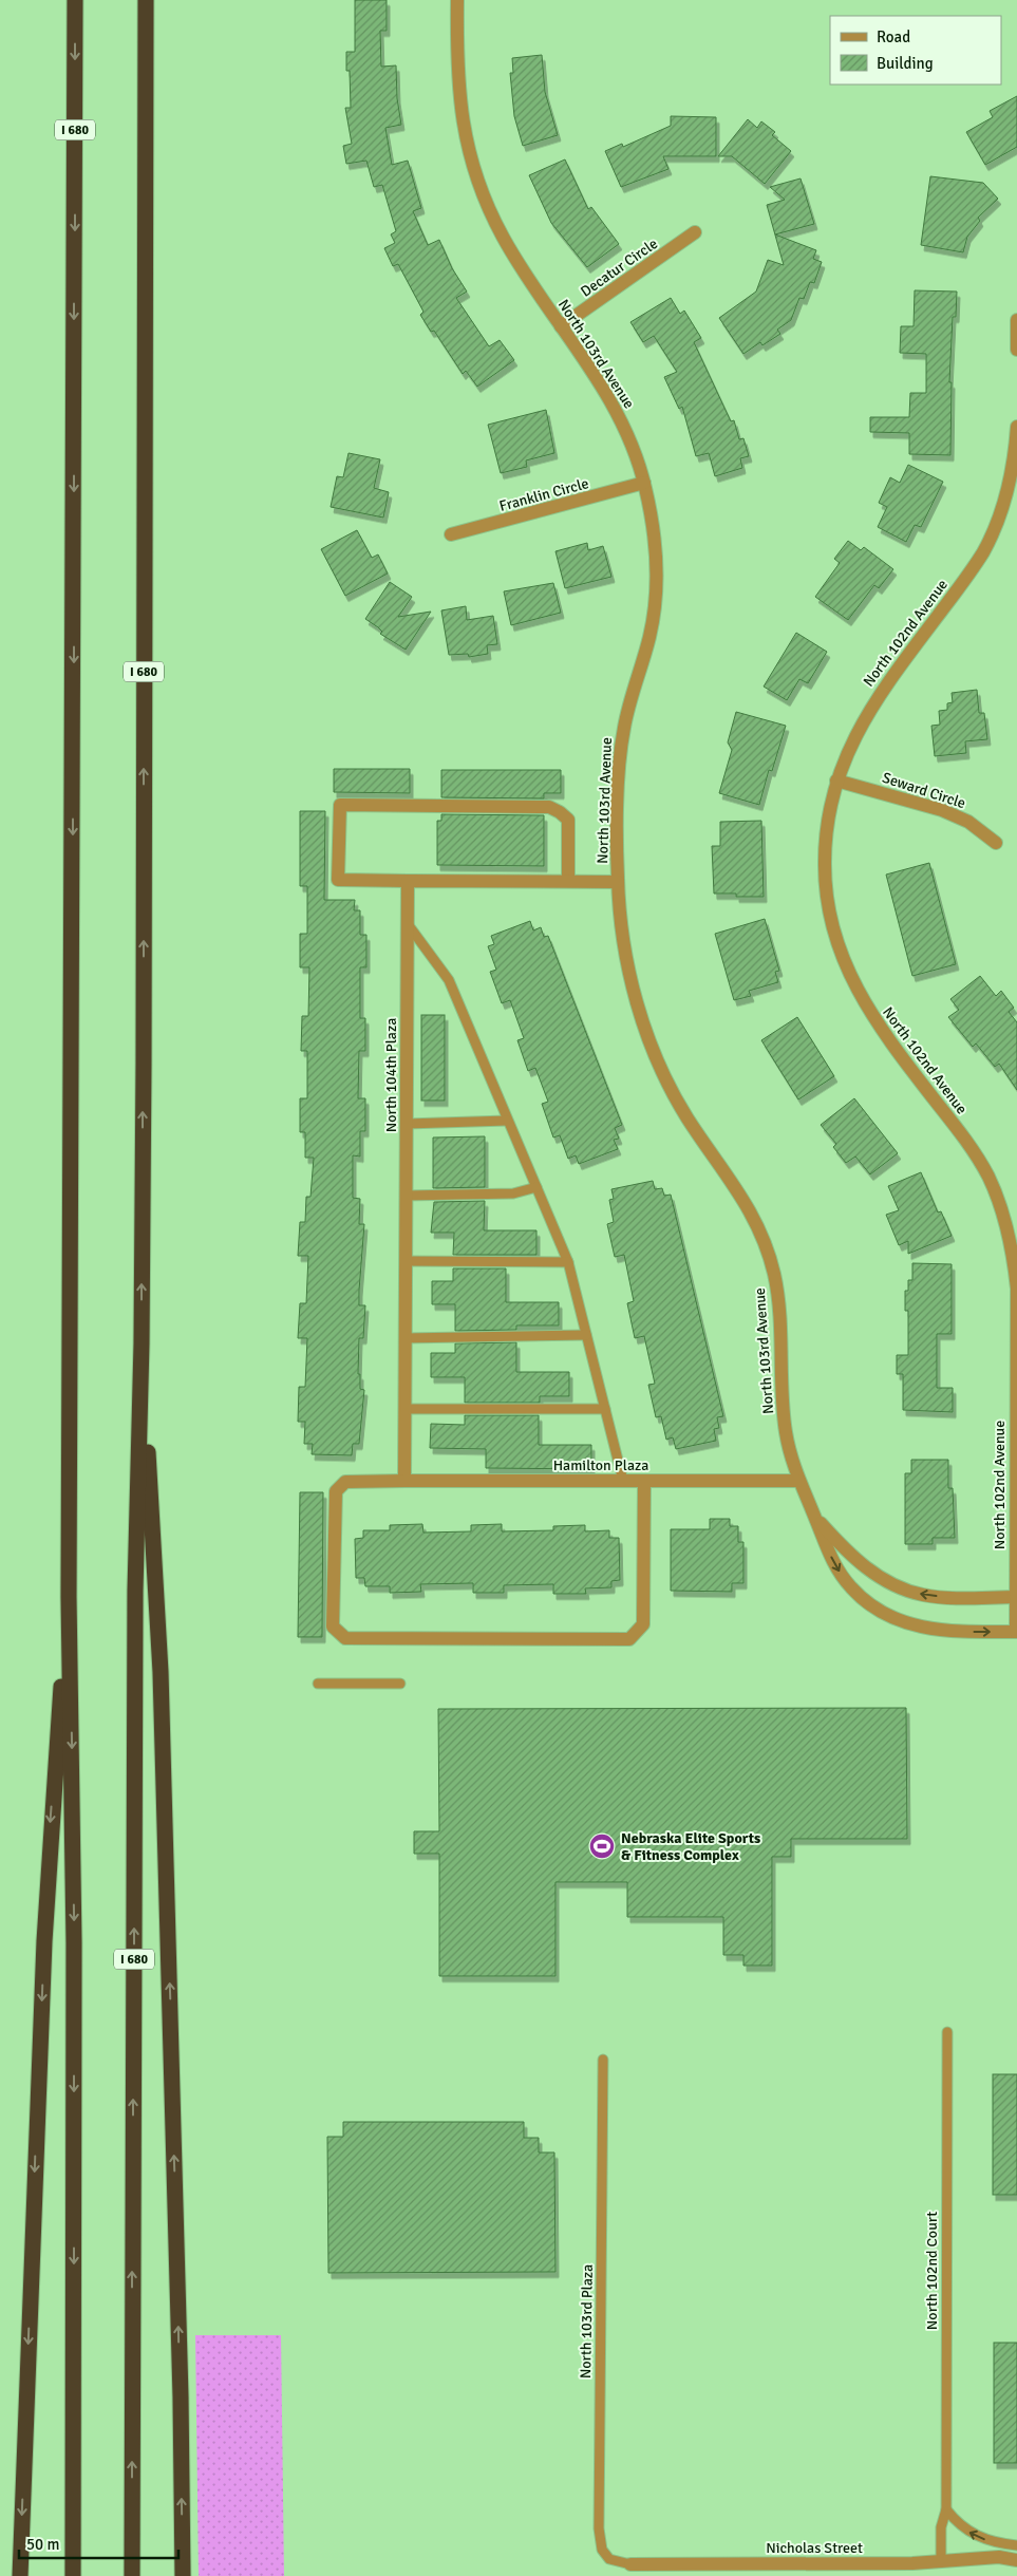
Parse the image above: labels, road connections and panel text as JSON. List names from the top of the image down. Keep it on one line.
{"streets":{"highway":["I 680"],"street":["Decatur Circle","North 103rd Avenue","Franklin Circle","North 102nd Avenue","Seward Circle","North 104th Plaza","Hamilton Plaza","Nicholas Street"],"lane":["North 102nd Court","North 103rd Plaza"]},"crossings":[["Decatur Circle","North 103rd Avenue"],["North 103rd Avenue","Franklin Circle"],["North 103rd Avenue","Hamilton Plaza"],["North 102nd Avenue","Seward Circle"],["North 104th Plaza","Hamilton Plaza"],["North 102nd Court","Nicholas Street"],["North 103rd Plaza","Nicholas Street"]],"places":{"sports":["Nebraska Elite Sports & Fitness Complex"]},"legend":["Road","Building"],"scale_bar":"50 m"}
